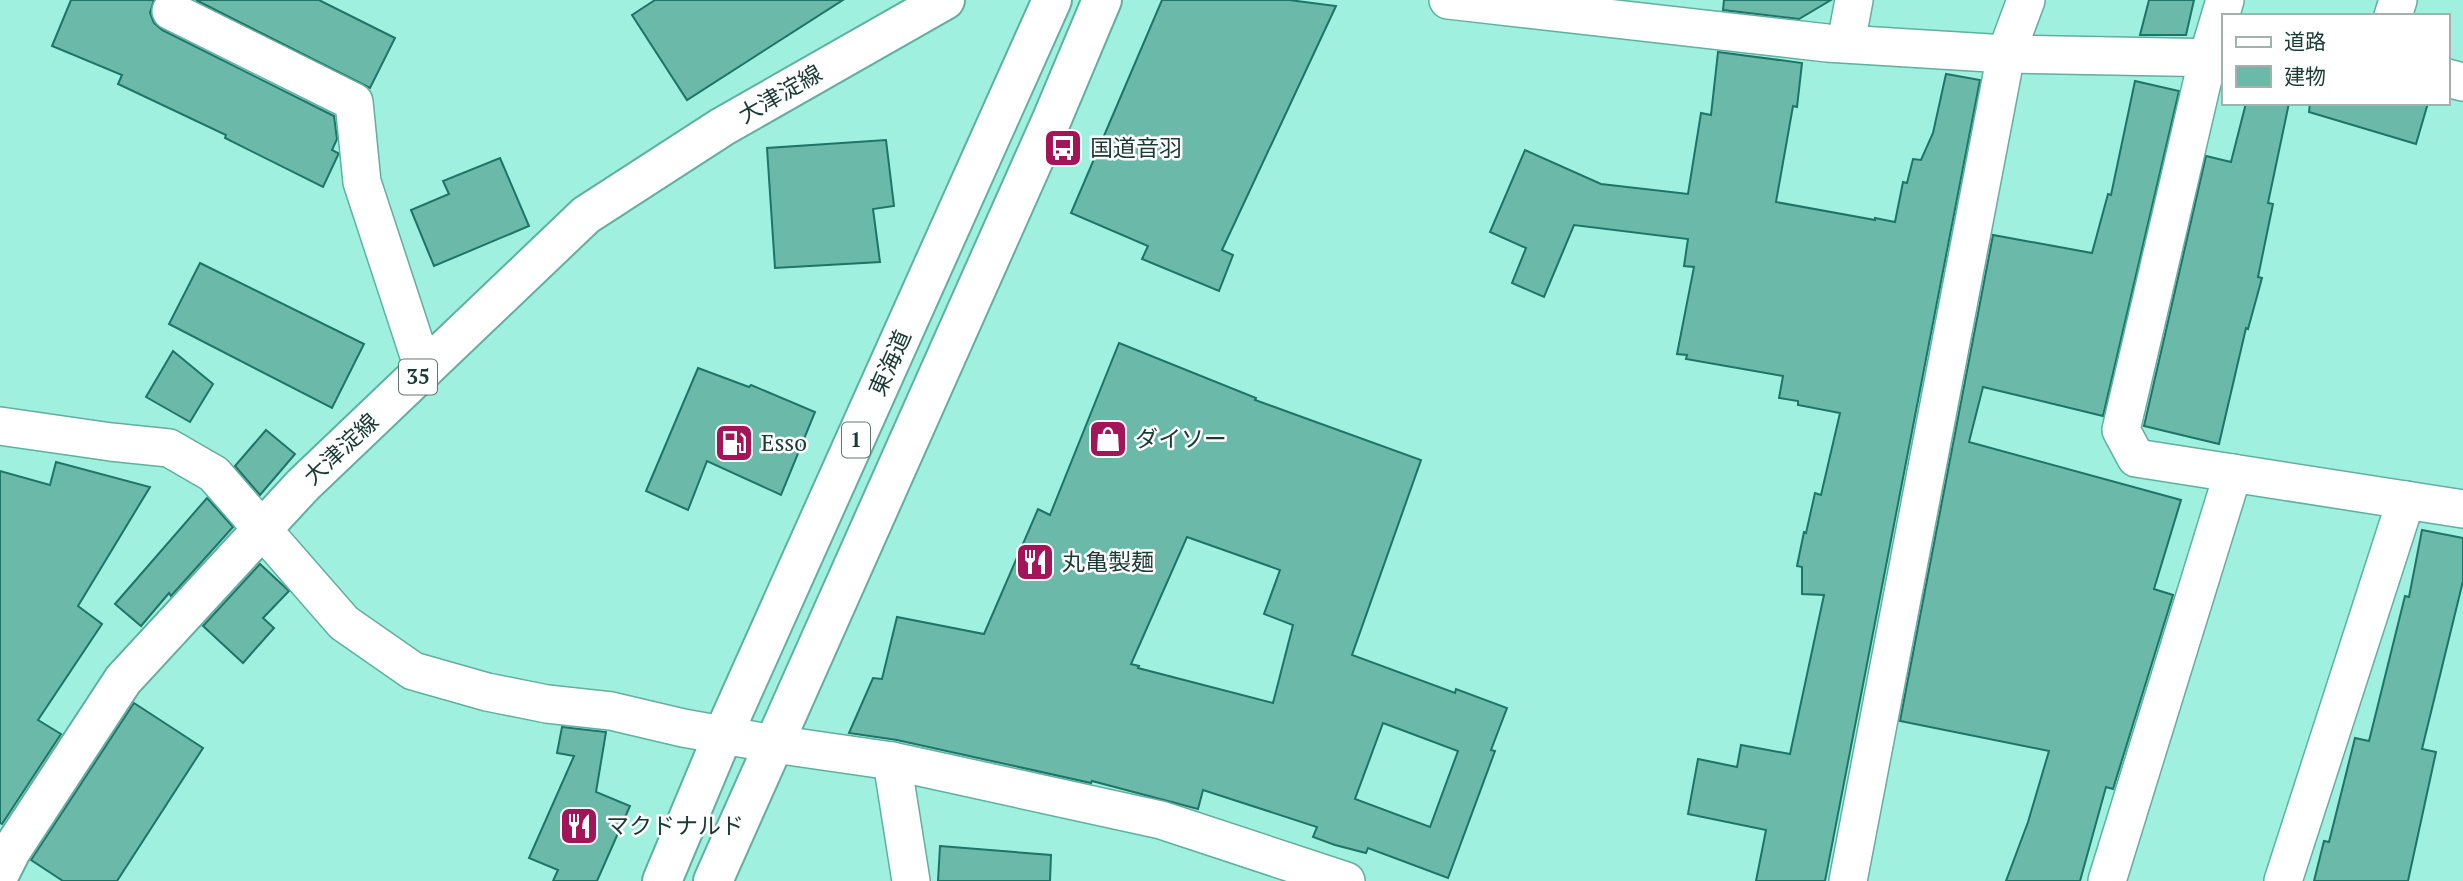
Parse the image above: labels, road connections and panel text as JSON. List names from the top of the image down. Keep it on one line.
{"streets":{"main road":["大津淀線","東海道","35","1"]},"places":{"bus stop":["国道音羽"],"shop":["ダイソー"],"fuel station":["Esso"],"restaurant":["丸亀製麺","マクドナルド"]},"legend":["道路","建物"]}
